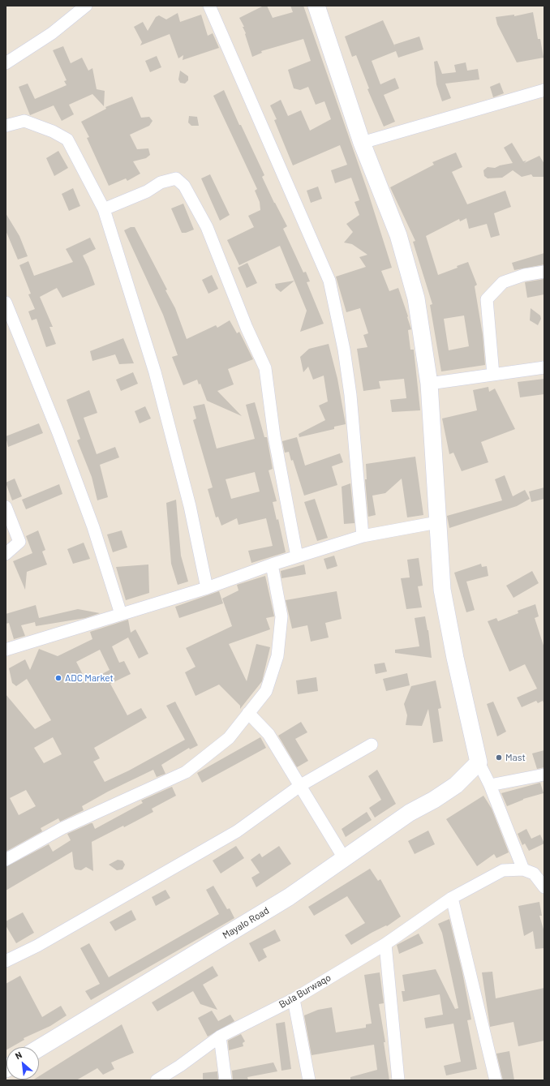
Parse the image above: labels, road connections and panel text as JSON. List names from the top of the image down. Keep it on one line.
{"streets":{"street":["Mayalo Road","Bula Burwaqo"]},"places":["ADC Market","Mast"],"north":"top left"}
